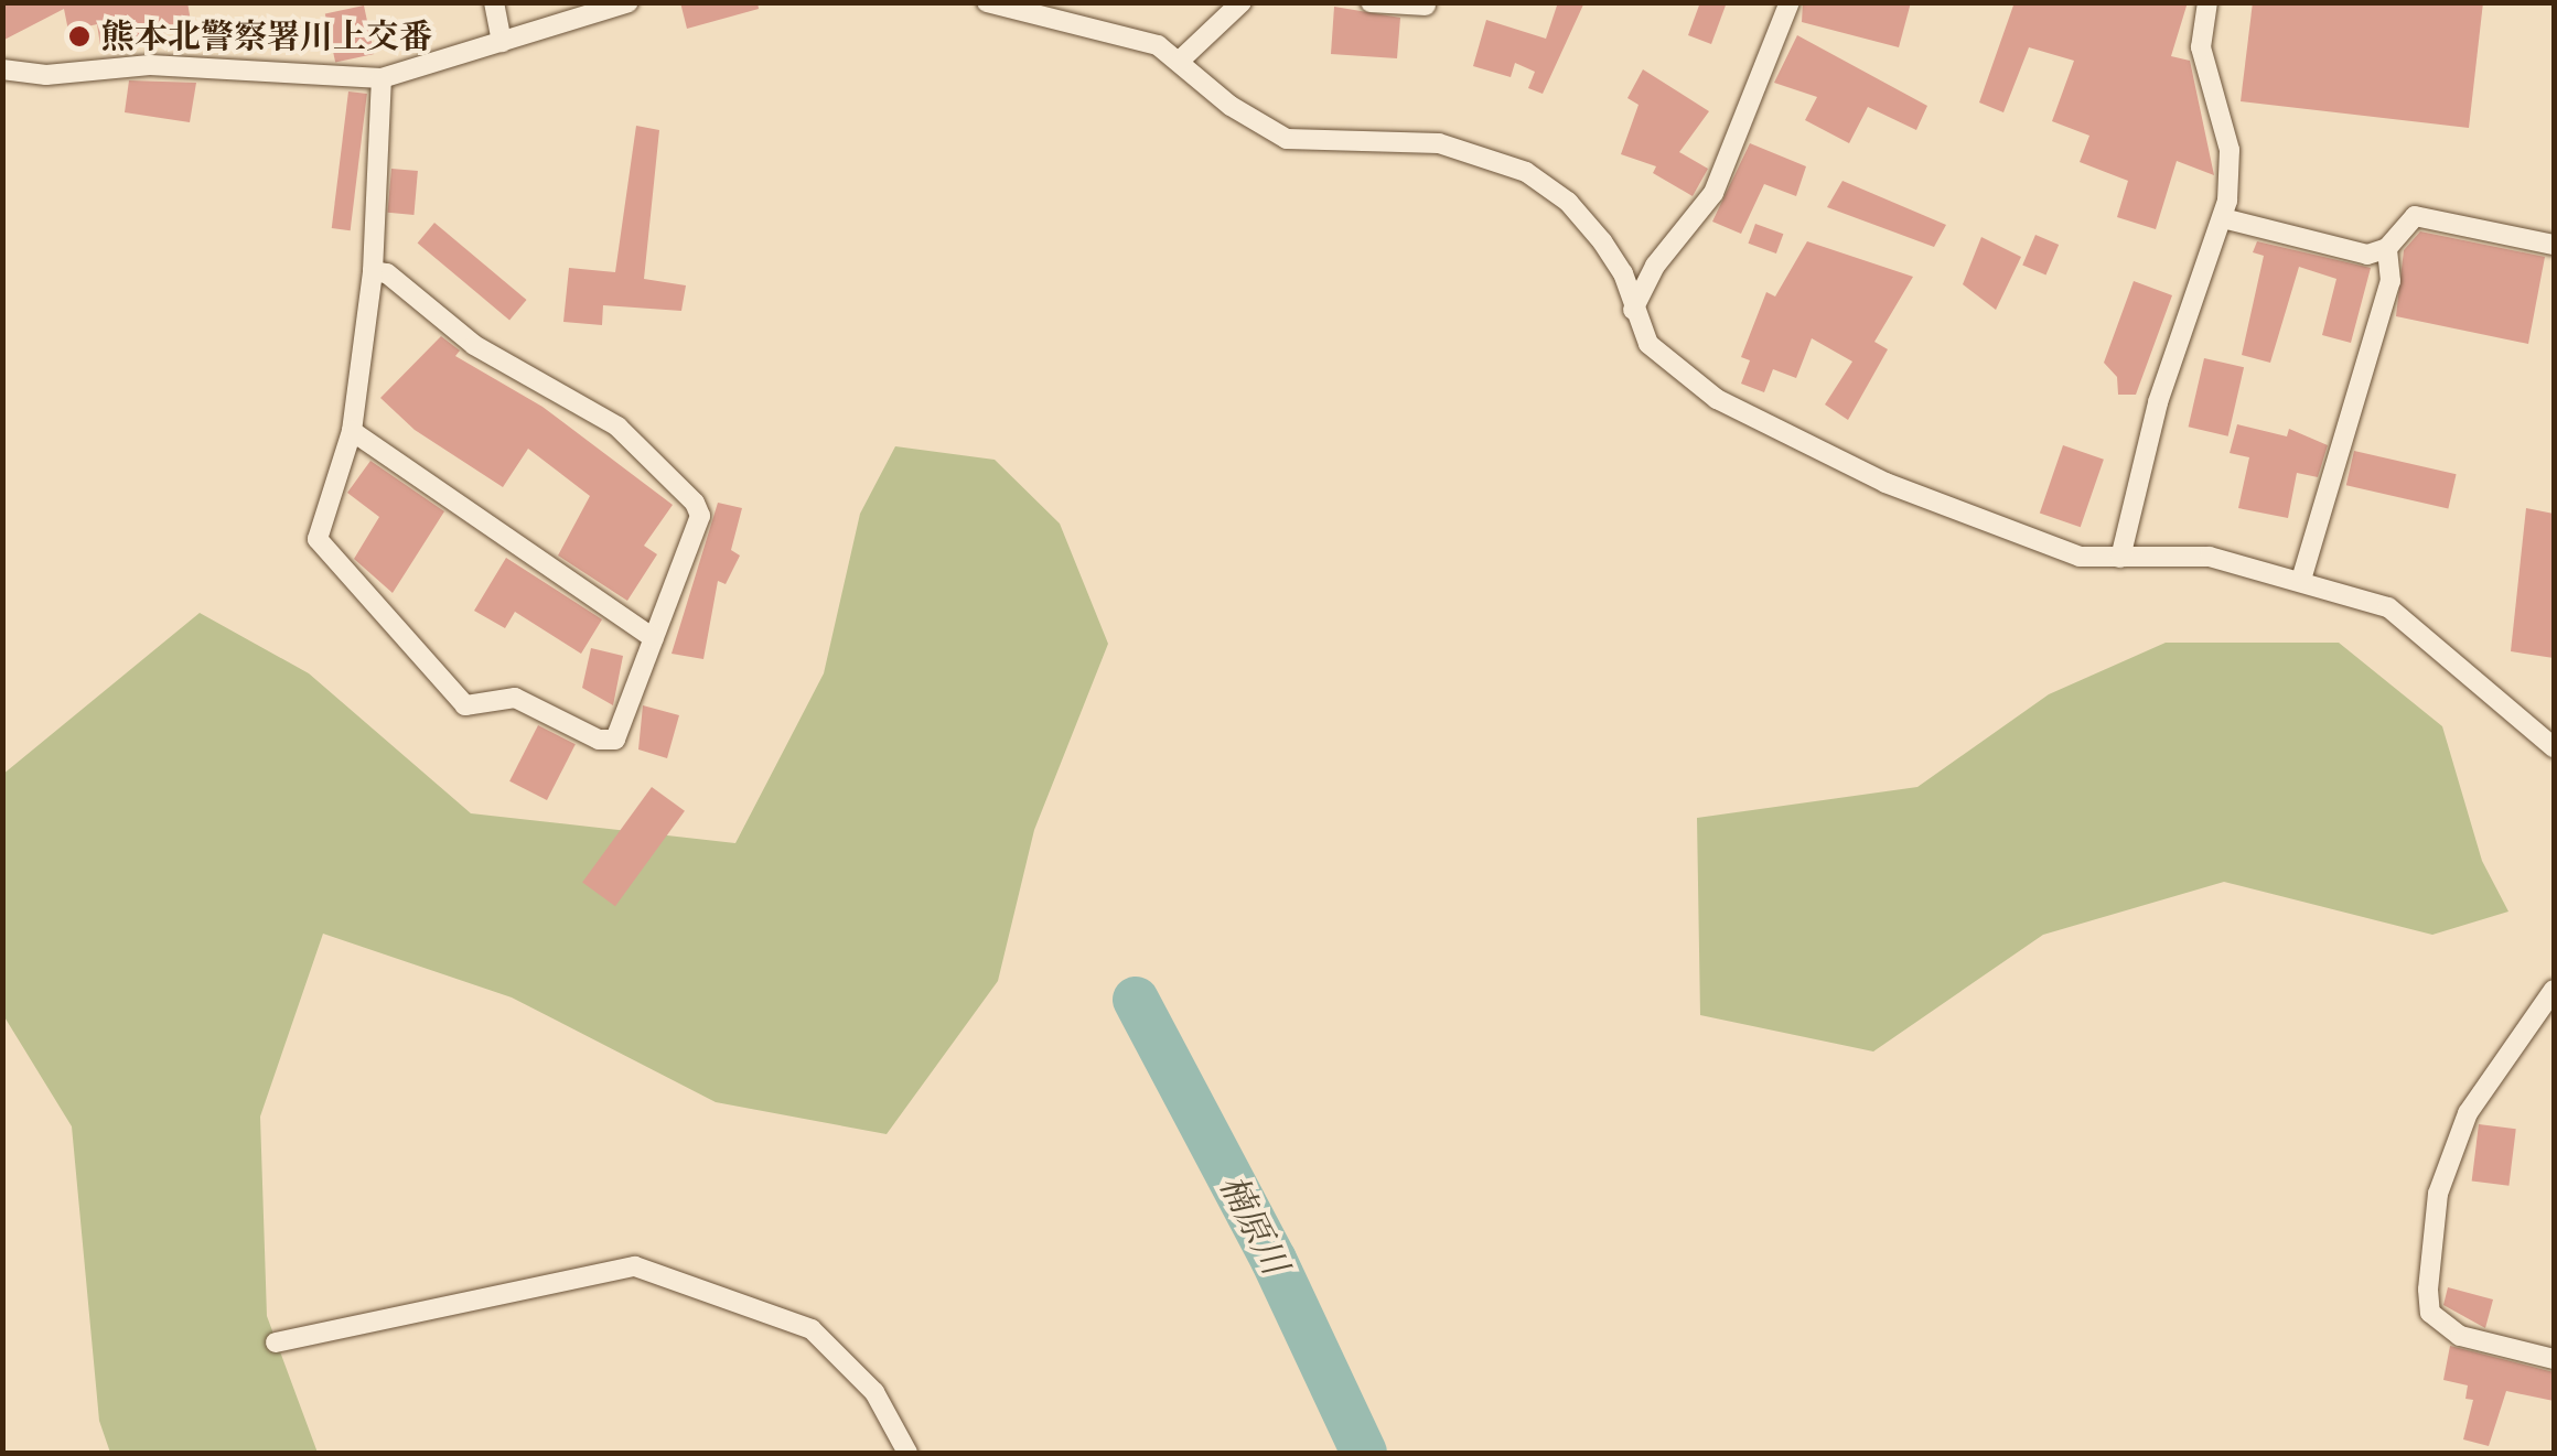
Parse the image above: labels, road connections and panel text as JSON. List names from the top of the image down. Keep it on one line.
{"water":["楠原川"],"places":["熊本北警察署川上交番"]}
